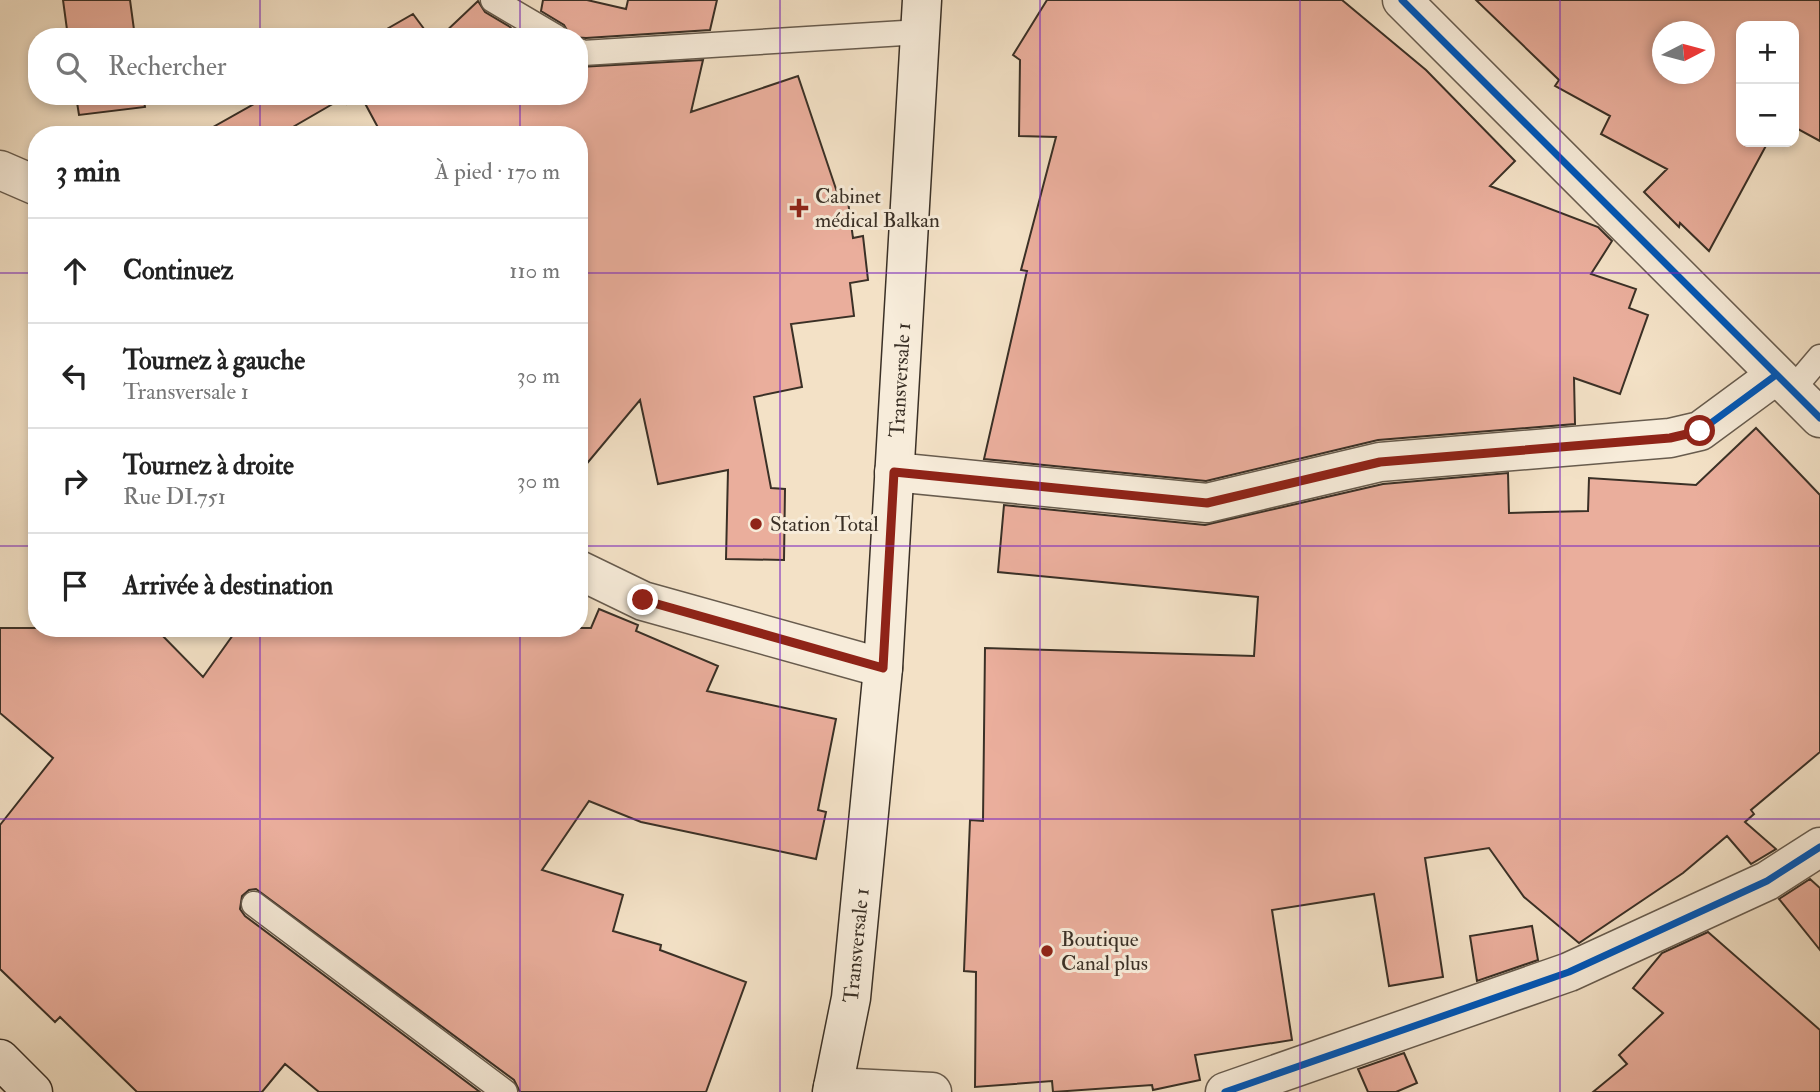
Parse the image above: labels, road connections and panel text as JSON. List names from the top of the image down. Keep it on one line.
{"streets":{"street":["Transversale 1"]},"places":{"health":["Cabinet médical Balkan"],"other":["Station Total","Boutique Canal plus"]},"north":"right","page":{"map_buttons":["+","−"],"search":"Rechercher","heading":["3 min","À pied · 170 m"],"list":[["Continuez","110 m"],["Tournez à gauche","Transversale 1","30 m"],["Tournez à droite","Rue DI.751","30 m"],"Arrivée à destination"]}}
